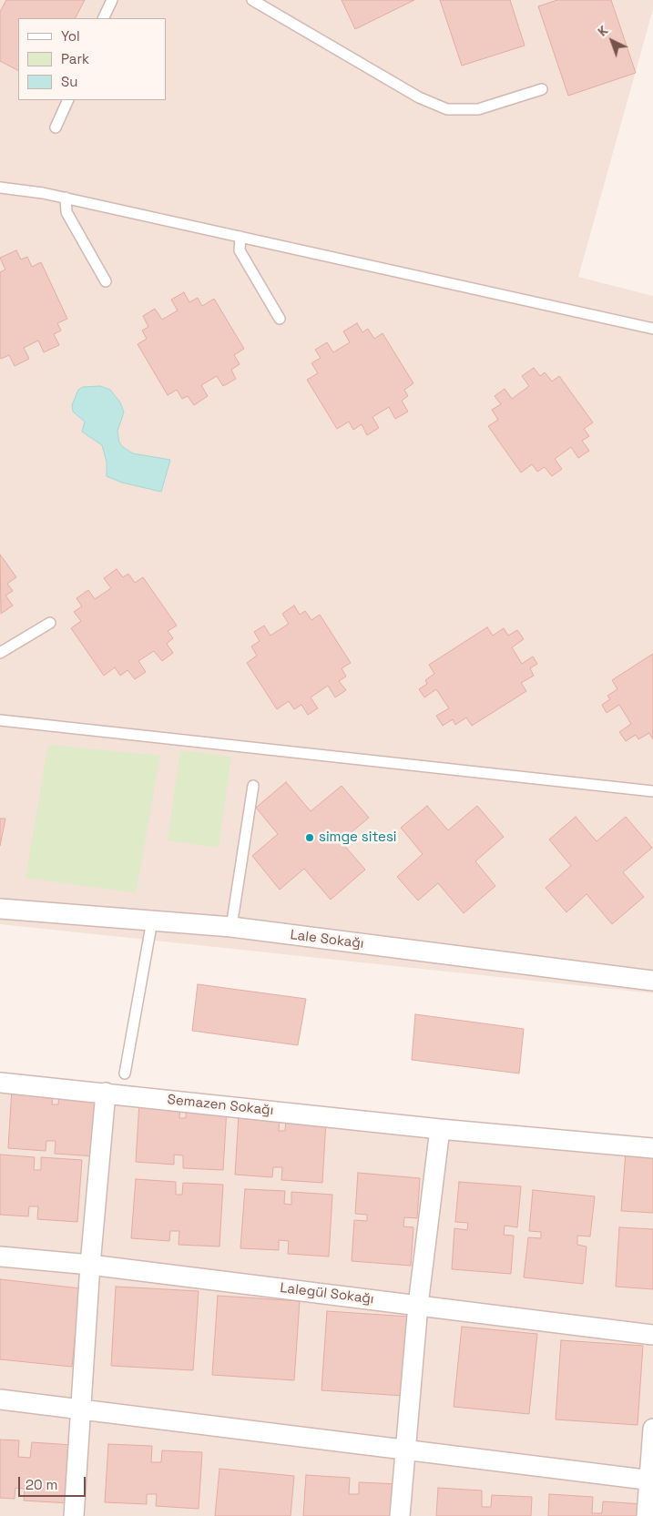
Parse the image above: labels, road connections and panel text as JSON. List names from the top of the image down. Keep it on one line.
{"streets":{"street":["Lale Sokağı","Semazen Sokağı","Lalegül Sokağı"]},"places":["simge sitesi"],"legend":["Yol","Park","Su"],"scale_bar":"20 m","north":"top left"}
